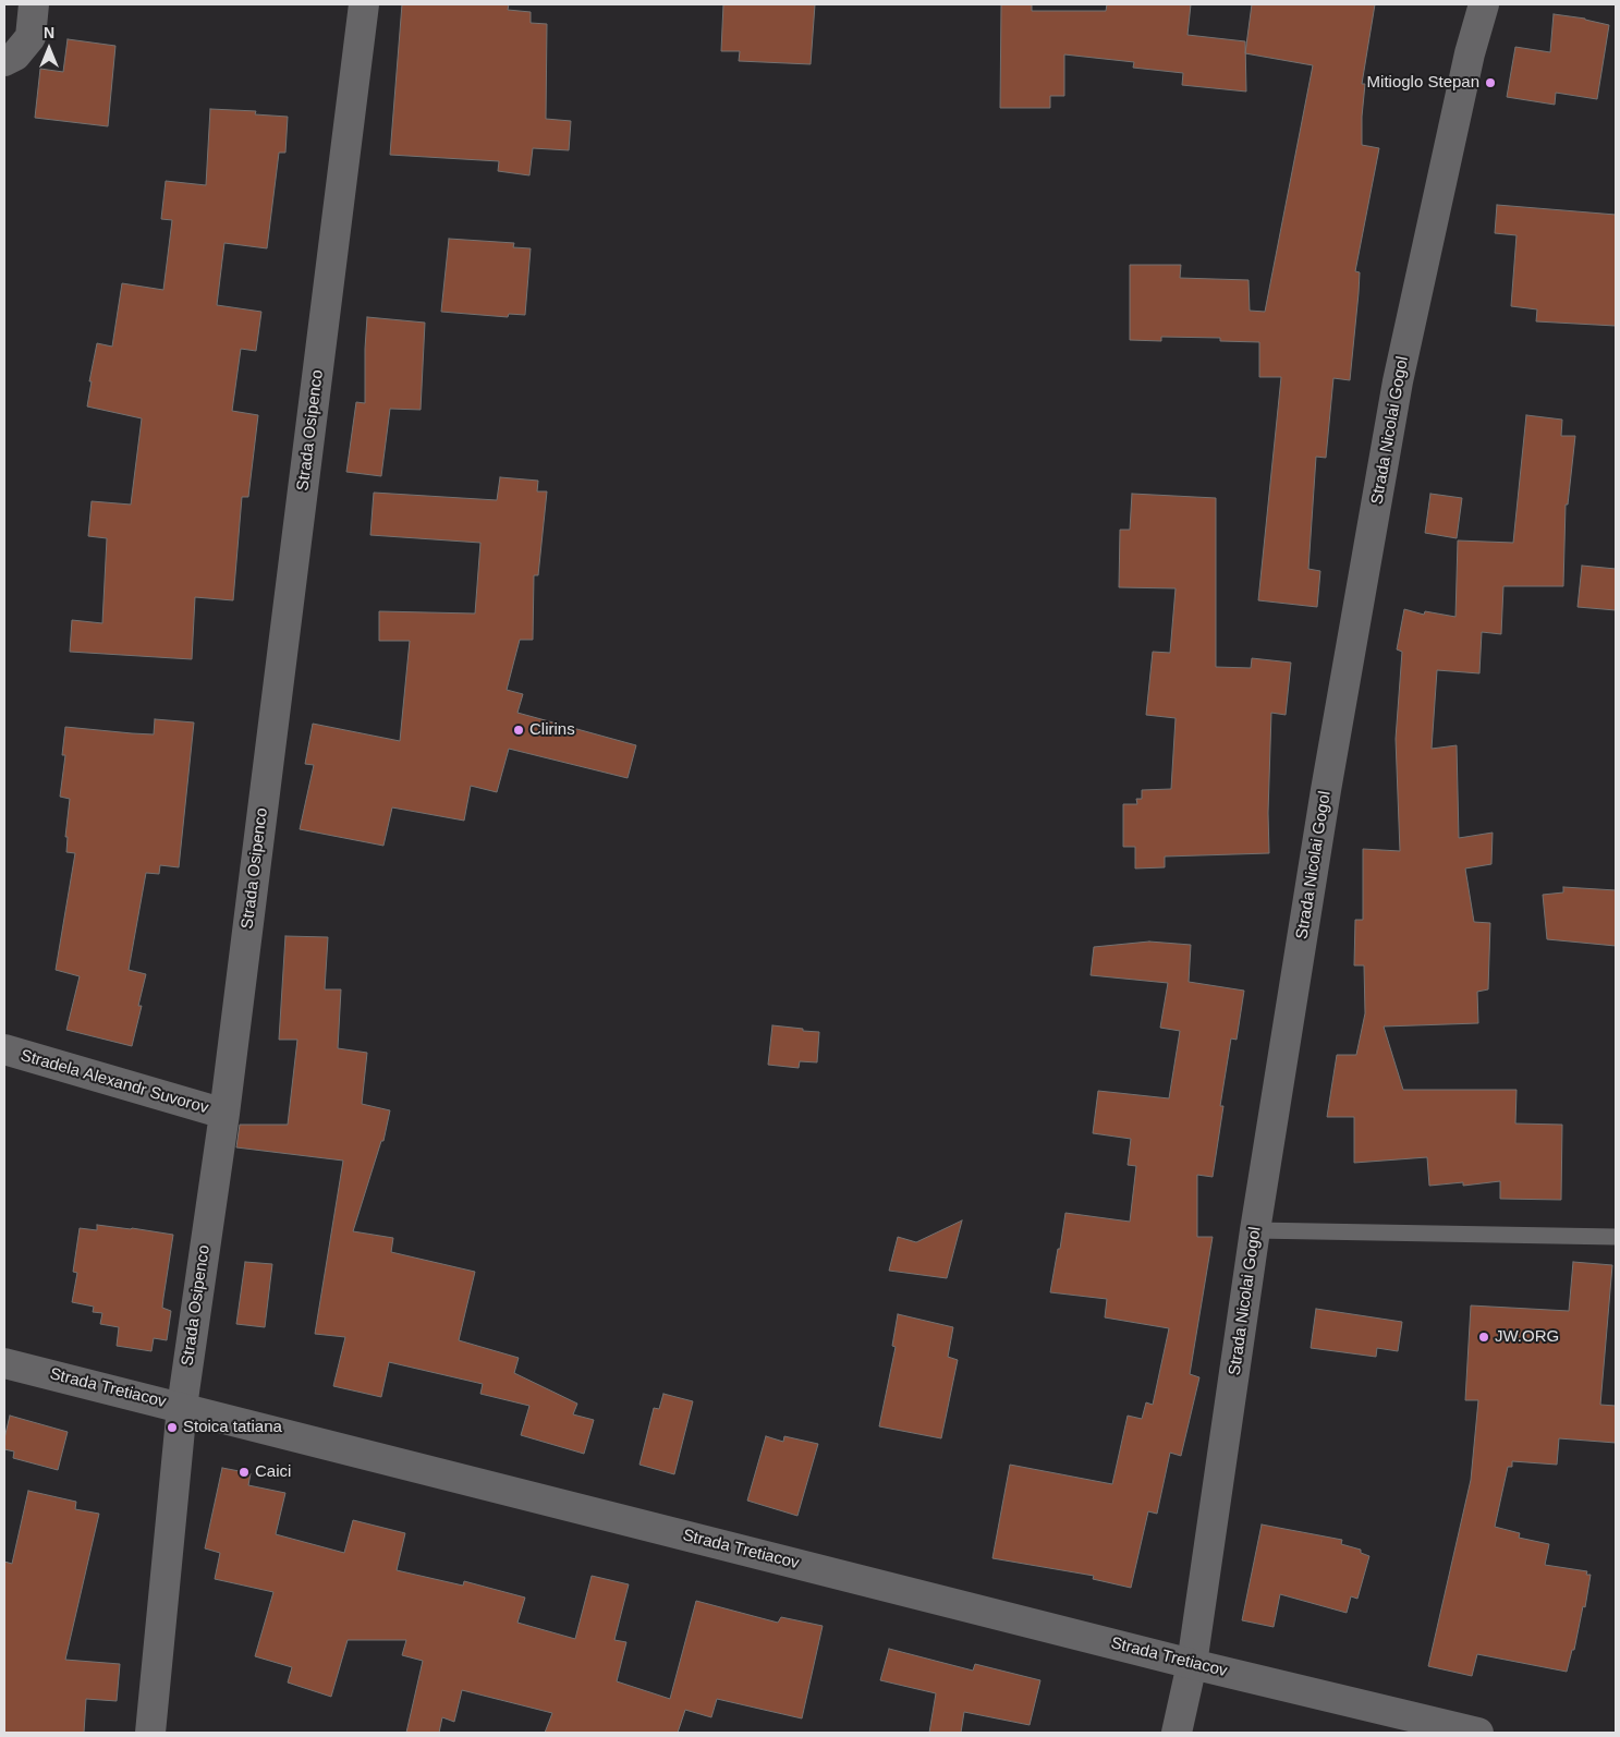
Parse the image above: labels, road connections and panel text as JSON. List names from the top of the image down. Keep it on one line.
{"streets":{"street":["Strada Osipenco","Strada Nicolai Gogol","Stradela Alexandr Suvorov","Strada Tretiacov"]},"crossings":[["Strada Osipenco","Stradela Alexandr Suvorov"],["Strada Osipenco","Strada Tretiacov"],["Strada Nicolai Gogol","Strada Tretiacov"]],"places":["Mitioglo Stepan","Clirins","JW.ORG","Stoica tatiana","Caici"],"north":"top"}
